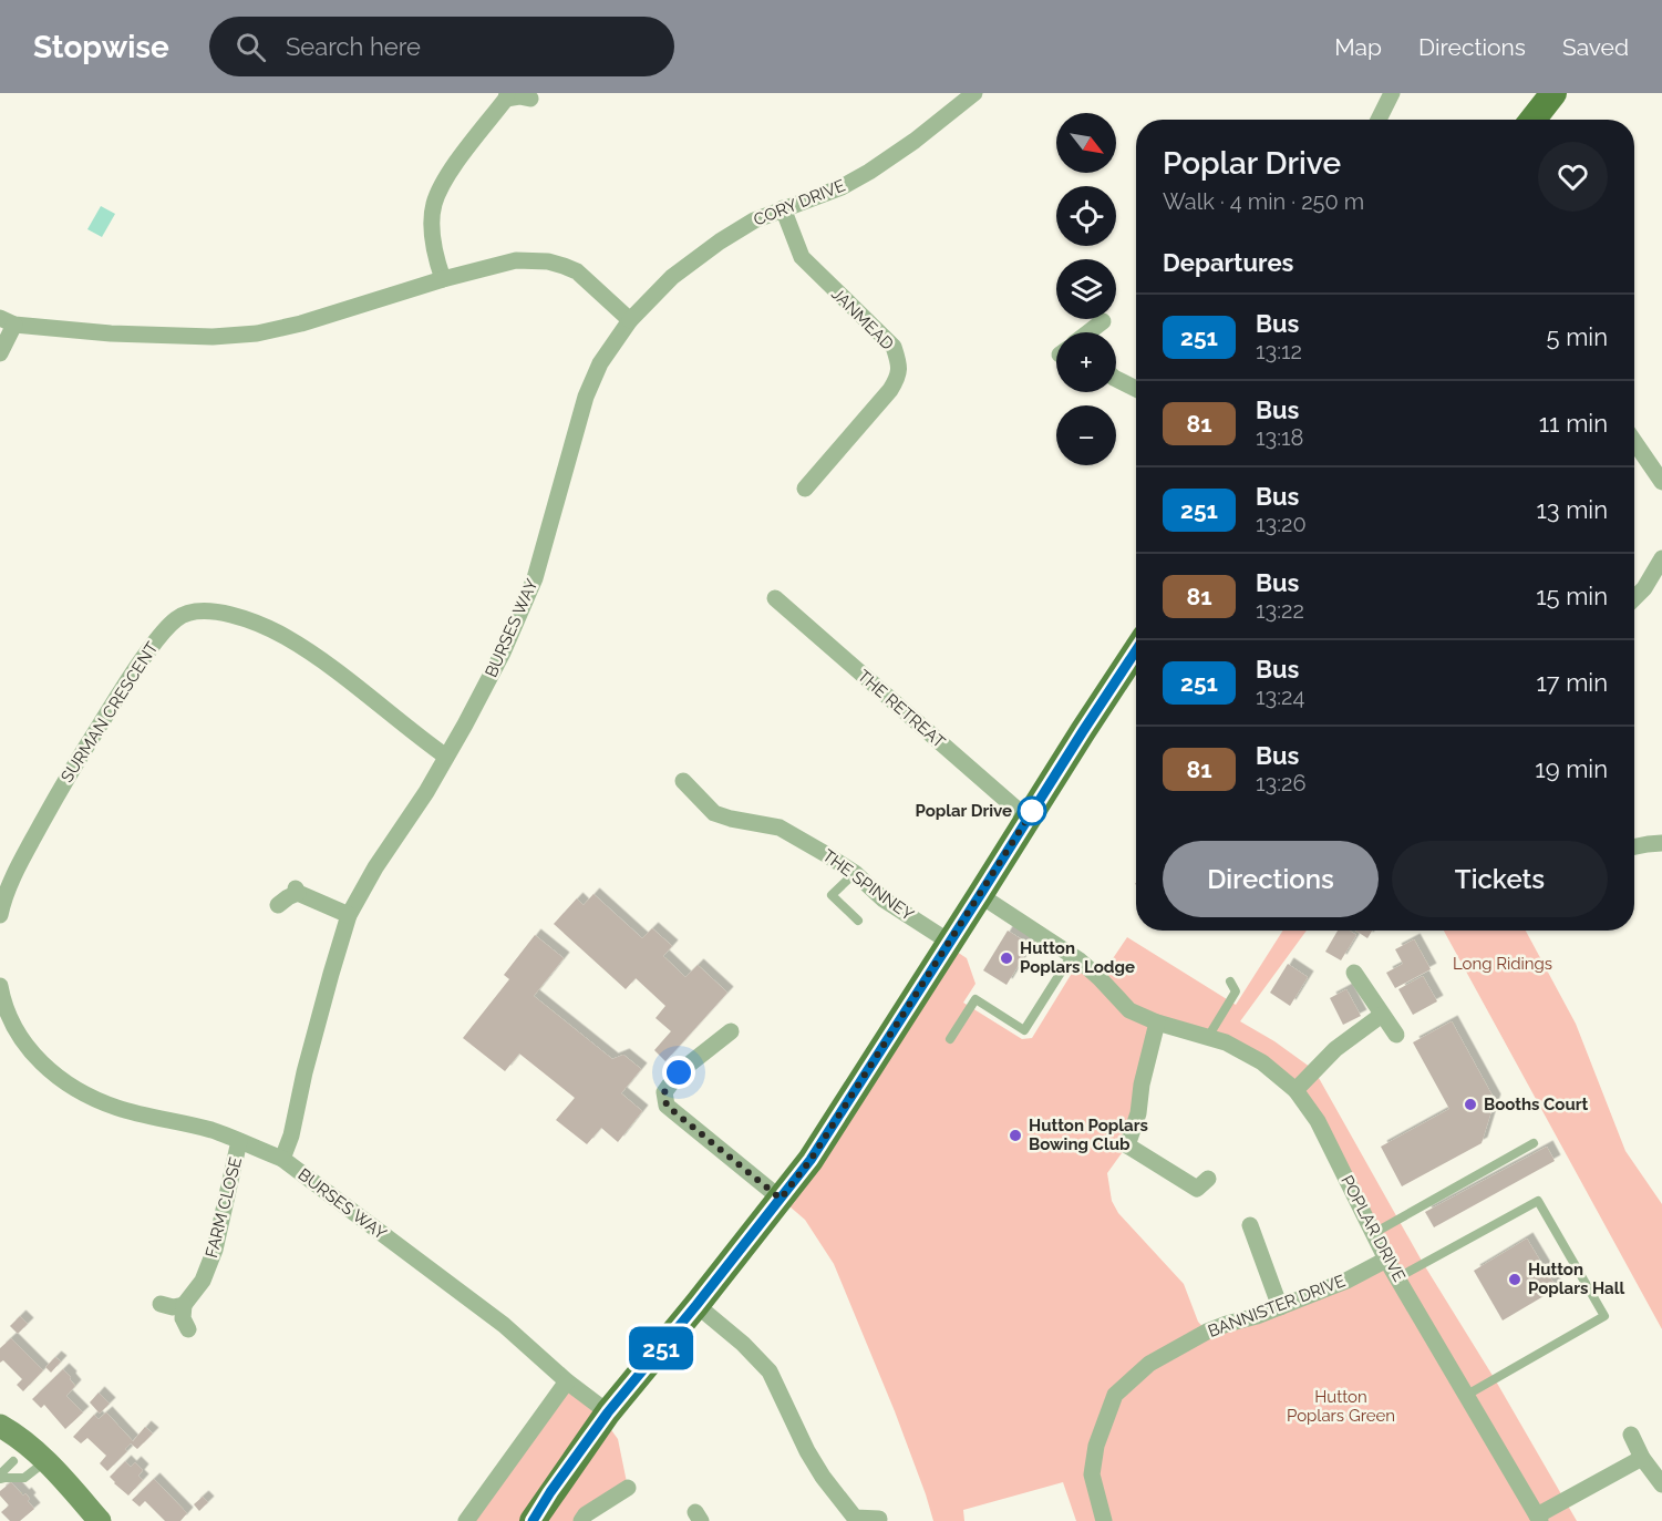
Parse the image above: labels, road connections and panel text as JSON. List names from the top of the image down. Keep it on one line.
{"streets":{"street":["CORY DRIVE","JANMEAD","BURSES WAY","THE RETREAT","SURMAN CRESCENT","THE SPINNEY","FARM CLOSE","POPLAR DRIVE","BANNISTER DRIVE"]},"crossings":[["CORY DRIVE","JANMEAD"],["CORY DRIVE","BURSES WAY"],["BURSES WAY","SURMAN CRESCENT"],["POPLAR DRIVE","BANNISTER DRIVE"]],"parks":["Long Ridings","Hutton Poplars Green"],"places":["Poplar Drive","Hutton Poplars Lodge","Booths Court","Hutton Poplars Bowing Club","Hutton Poplars Hall"],"lines":["bus line 251"],"north":"bottom right","page":{"header":"Stopwise","search":"Search here","nav":["Map","Directions","Saved"],"on_map":"251","map_buttons":["+","−"],"heading":[["Poplar Drive","Walk · 4 min · 250 m"],"Departures"],"list":[{"mark":"251","name":"Bus","note":"13:12","value":"5 min"},{"mark":"81","name":"Bus","note":"13:18","value":"11 min"},{"mark":"251","name":"Bus","note":"13:20","value":"13 min"},{"mark":"81","name":"Bus","note":"13:22","value":"15 min"},{"mark":"251","name":"Bus","note":"13:24","value":"17 min"},{"mark":"81","name":"Bus","note":"13:26","value":"19 min"}],"buttons":["Directions","Tickets"]}}
